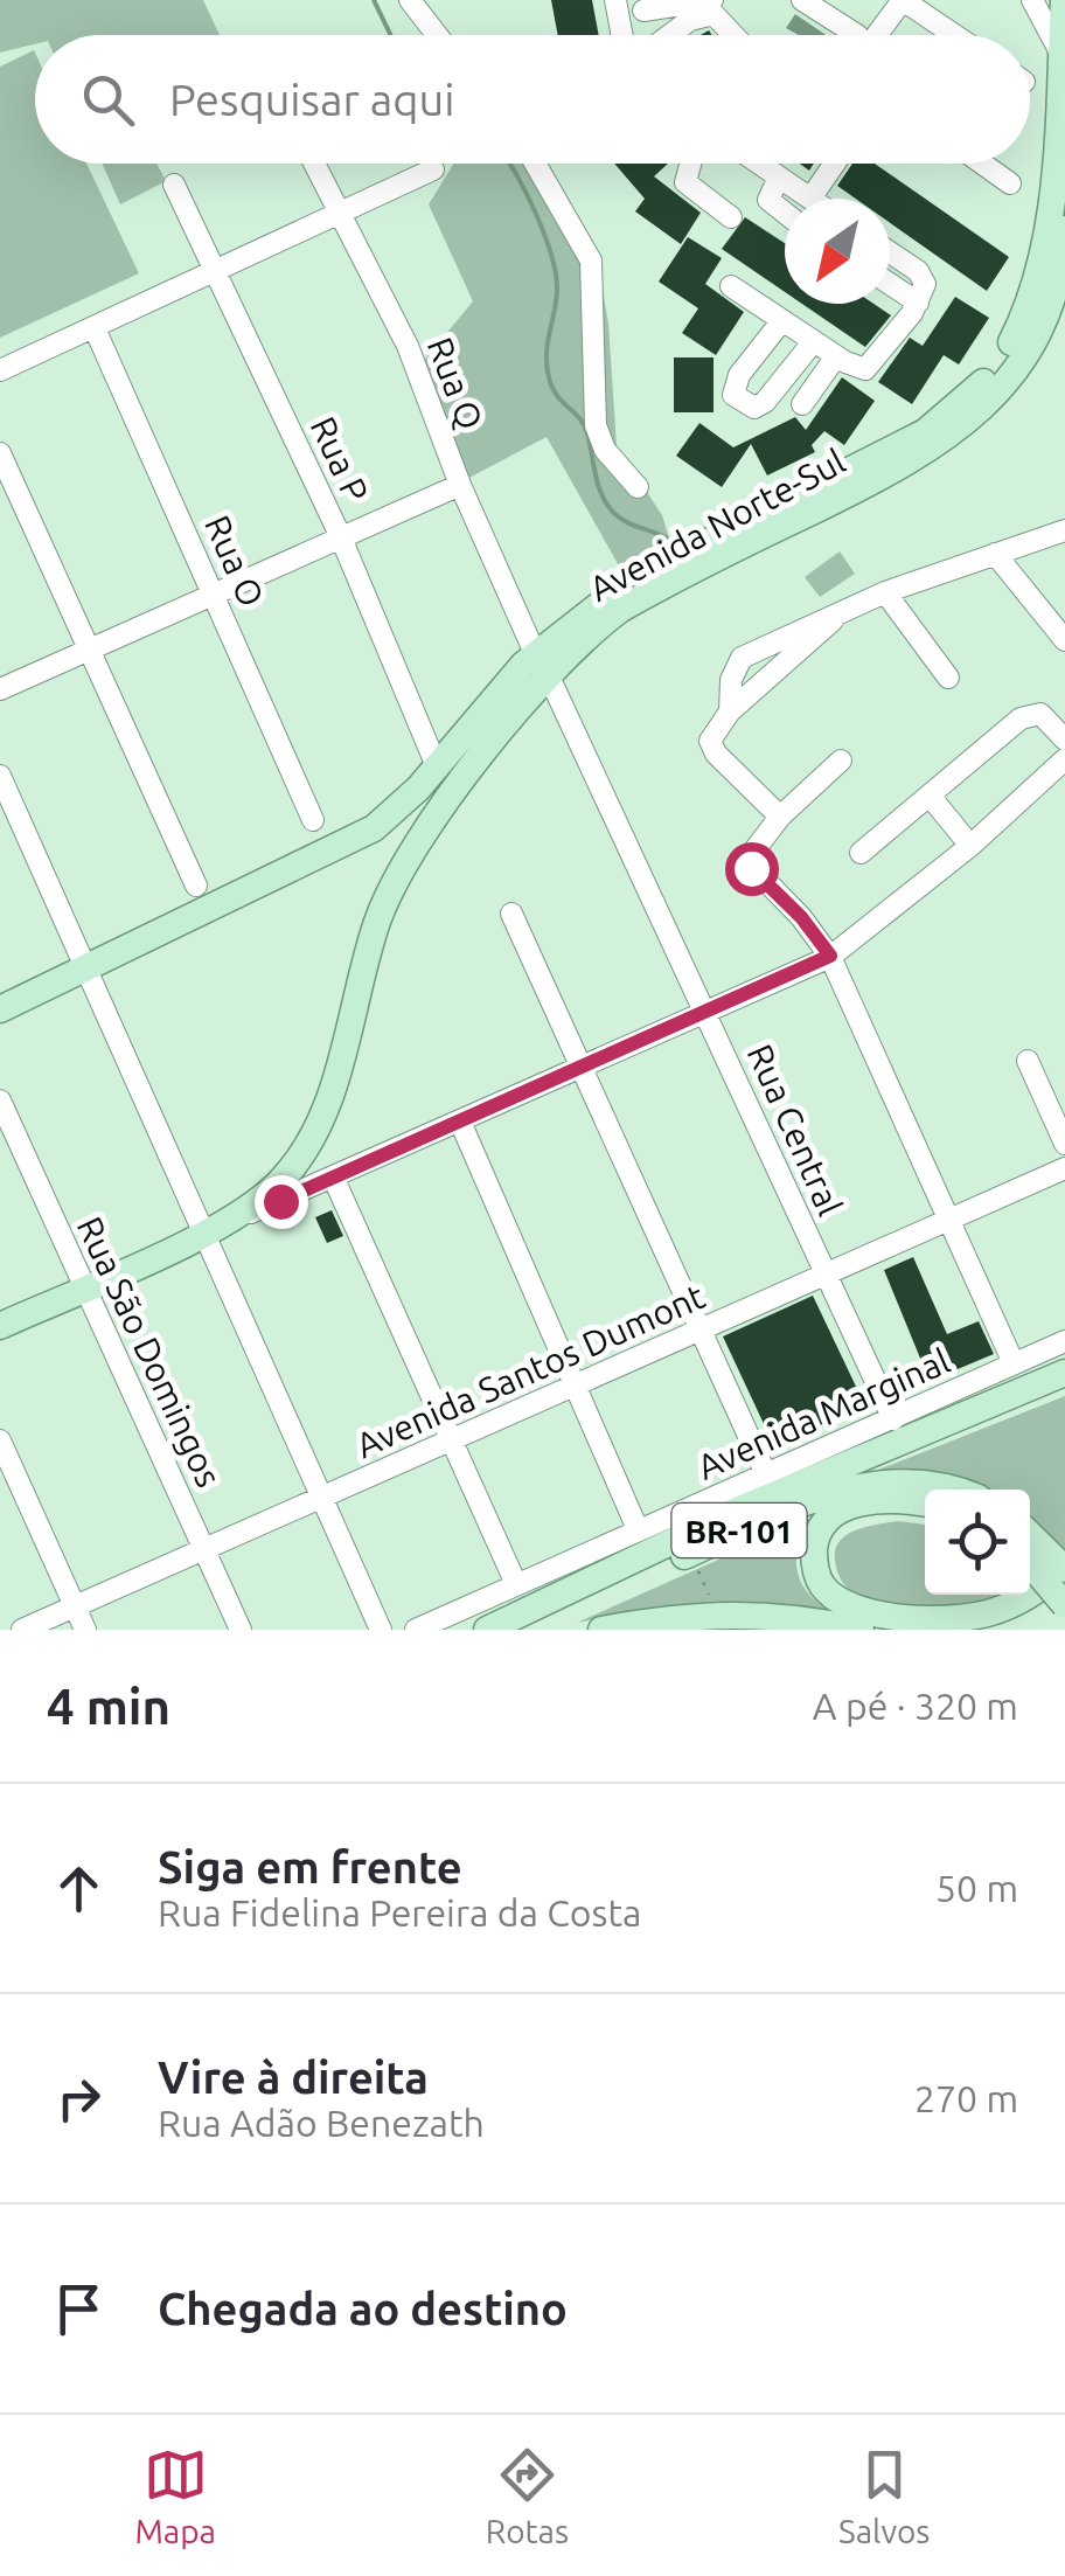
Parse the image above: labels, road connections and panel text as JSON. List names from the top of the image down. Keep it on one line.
{"streets":{"main road":["Avenida Norte-Sul","BR-101"],"street":["Rua Q","Rua P","Rua O","Rua Central","Rua São Domingos","Avenida Santos Dumont","Avenida Marginal"]},"crossings":[["Rua Q","Avenida Norte-Sul"],["Rua Q","Rua Central"],["Rua P","Avenida Norte-Sul"],["Avenida Norte-Sul","Rua Central"],["Avenida Norte-Sul","Rua São Domingos"],["Rua Central","Avenida Santos Dumont"],["Rua Central","Avenida Marginal"],["Rua São Domingos","Avenida Santos Dumont"]],"north":"bottom left","page":{"search":"Pesquisar aqui","heading":["4 min","A pé · 320 m"],"list":[["Siga em frente","Rua Fidelina Pereira da Costa","50 m"],["Vire à direita","Rua Adão Benezath","270 m"],"Chegada ao destino"],"nav":["Mapa","Rotas","Salvos"]}}
